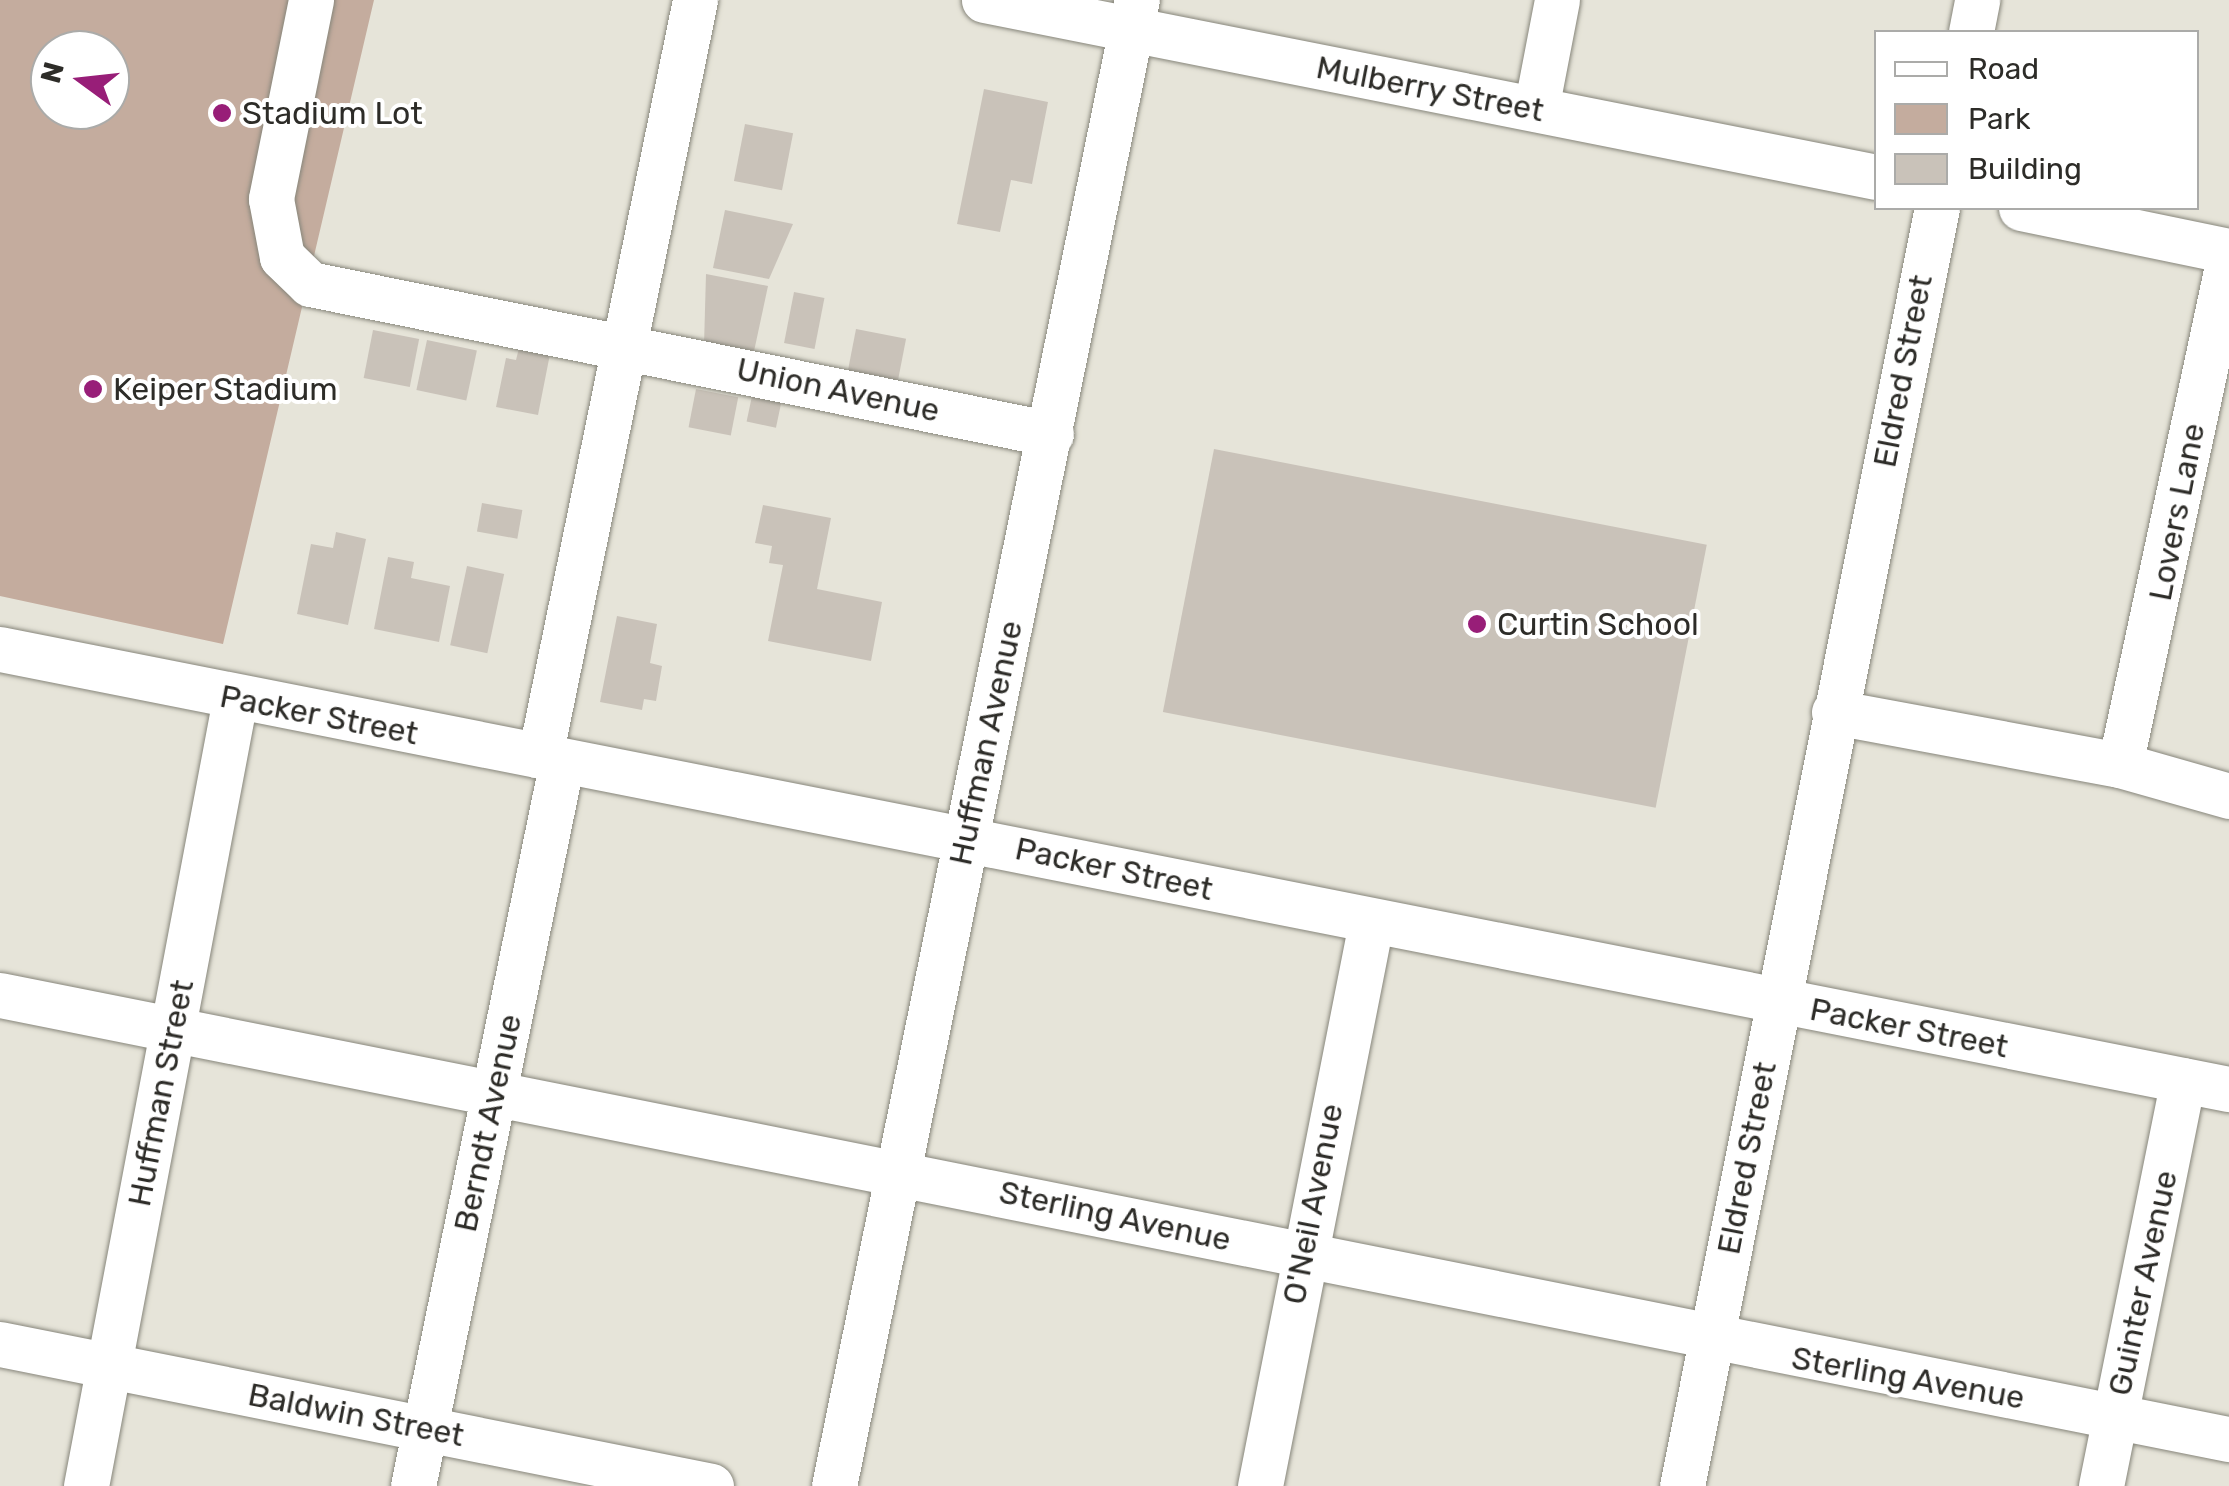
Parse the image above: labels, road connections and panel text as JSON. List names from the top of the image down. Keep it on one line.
{"streets":{"street":["Mulberry Street","Eldred Street","Union Avenue","Lovers Lane","Packer Street","Huffman Avenue","Huffman Street","Berndt Avenue","O'Neil Avenue","Sterling Avenue","Guinter Avenue","Baldwin Street"]},"crossings":[["Mulberry Street","Huffman Avenue"],["Eldred Street","Packer Street"],["Eldred Street","Sterling Avenue"],["Union Avenue","Huffman Avenue"],["Packer Street","Huffman Avenue"],["Packer Street","Huffman Street"],["Packer Street","Berndt Avenue"],["Packer Street","O'Neil Avenue"],["Packer Street","Guinter Avenue"],["Huffman Avenue","Sterling Avenue"],["Huffman Street","Sterling Avenue"],["Huffman Street","Baldwin Street"],["Berndt Avenue","Sterling Avenue"],["Berndt Avenue","Baldwin Street"],["O'Neil Avenue","Sterling Avenue"],["Sterling Avenue","Guinter Avenue"]],"places":["Stadium Lot","Keiper Stadium","Curtin School"],"legend":["Road","Park","Building"],"north":"left"}
